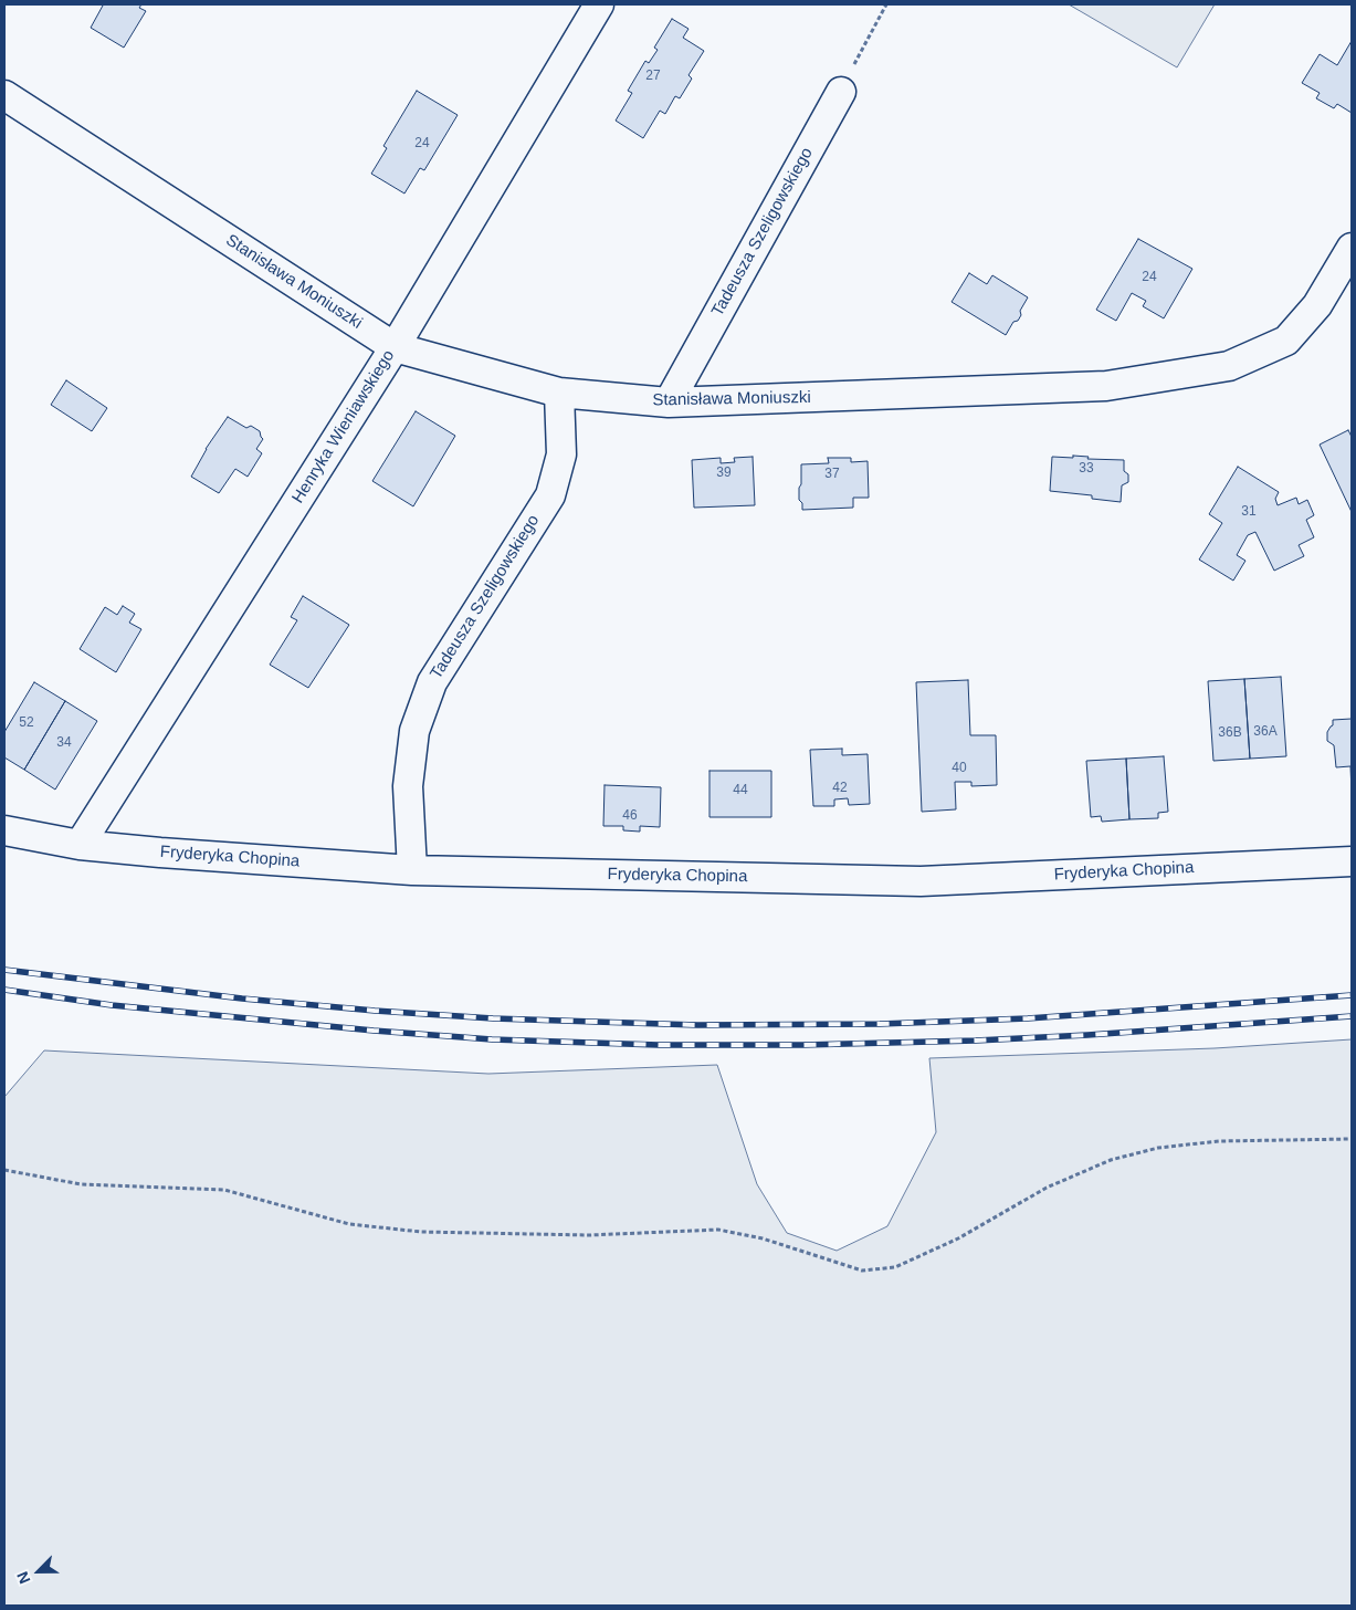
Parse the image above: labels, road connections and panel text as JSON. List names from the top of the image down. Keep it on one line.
{"streets":{"street":["Tadeusza Szeligowskiego","Stanisława Moniuszki","Henryka Wieniawskiego","Fryderyka Chopina"]},"crossings":[["Tadeusza Szeligowskiego","Stanisława Moniuszki"],["Tadeusza Szeligowskiego","Fryderyka Chopina"],["Stanisława Moniuszki","Henryka Wieniawskiego"],["Henryka Wieniawskiego","Fryderyka Chopina"]],"house_numbers":["27","24","24","33","39","37","31","52","36A","36B","34","40","42","44","46"],"north":"bottom left"}
